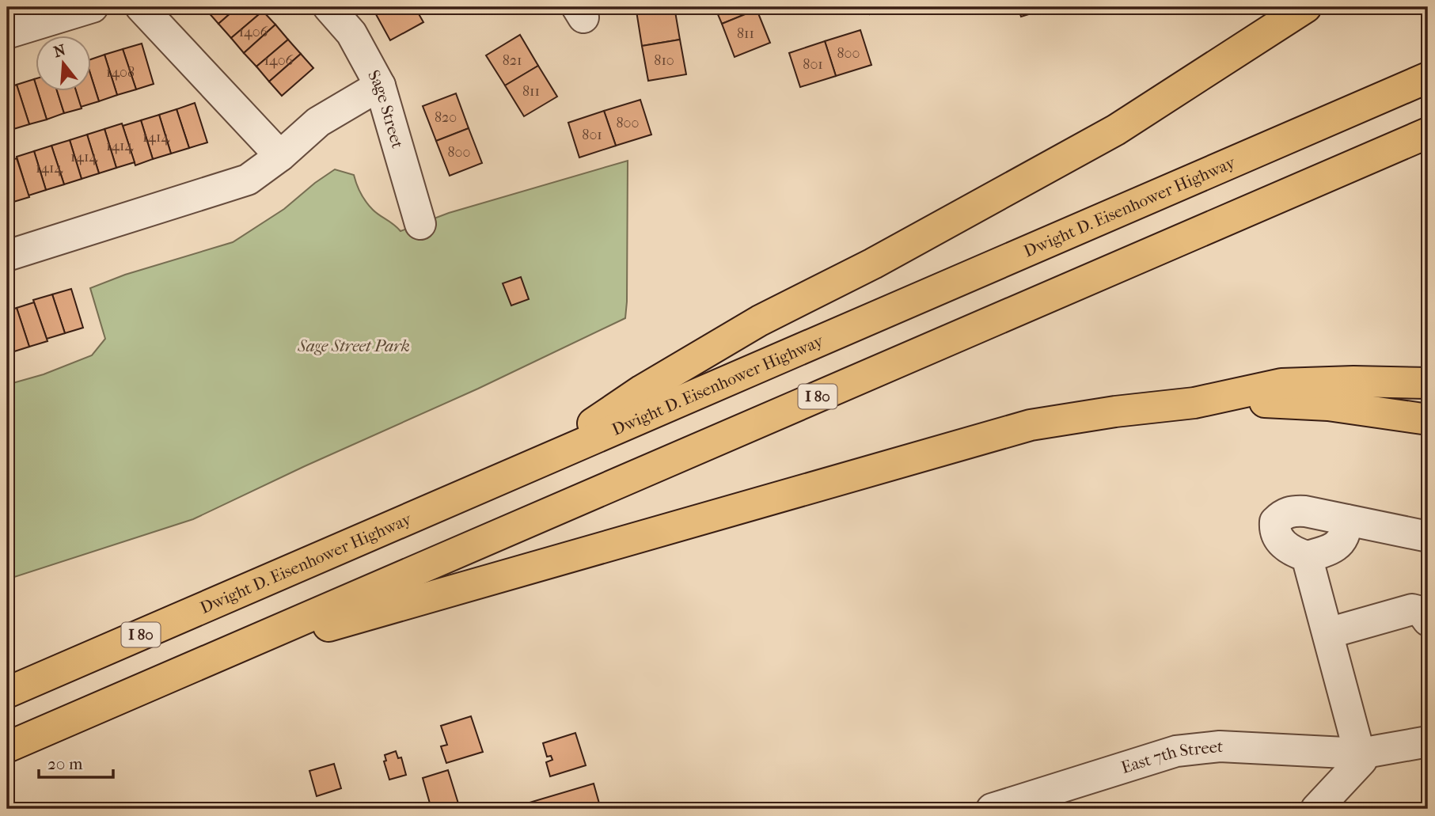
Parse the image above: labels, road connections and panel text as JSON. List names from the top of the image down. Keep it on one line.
{"streets":{"highway":["Dwight D. Eisenhower Highway","I 80"],"street":["Sage Street","East 7th Street"]},"parks":["Sage Street Park"],"house_numbers":["1406","811","800","1406","821","810","801","1408","811","820","800","801","1414","1414","800","1414","1414"],"scale_bar":"20 m","north":"top"}
